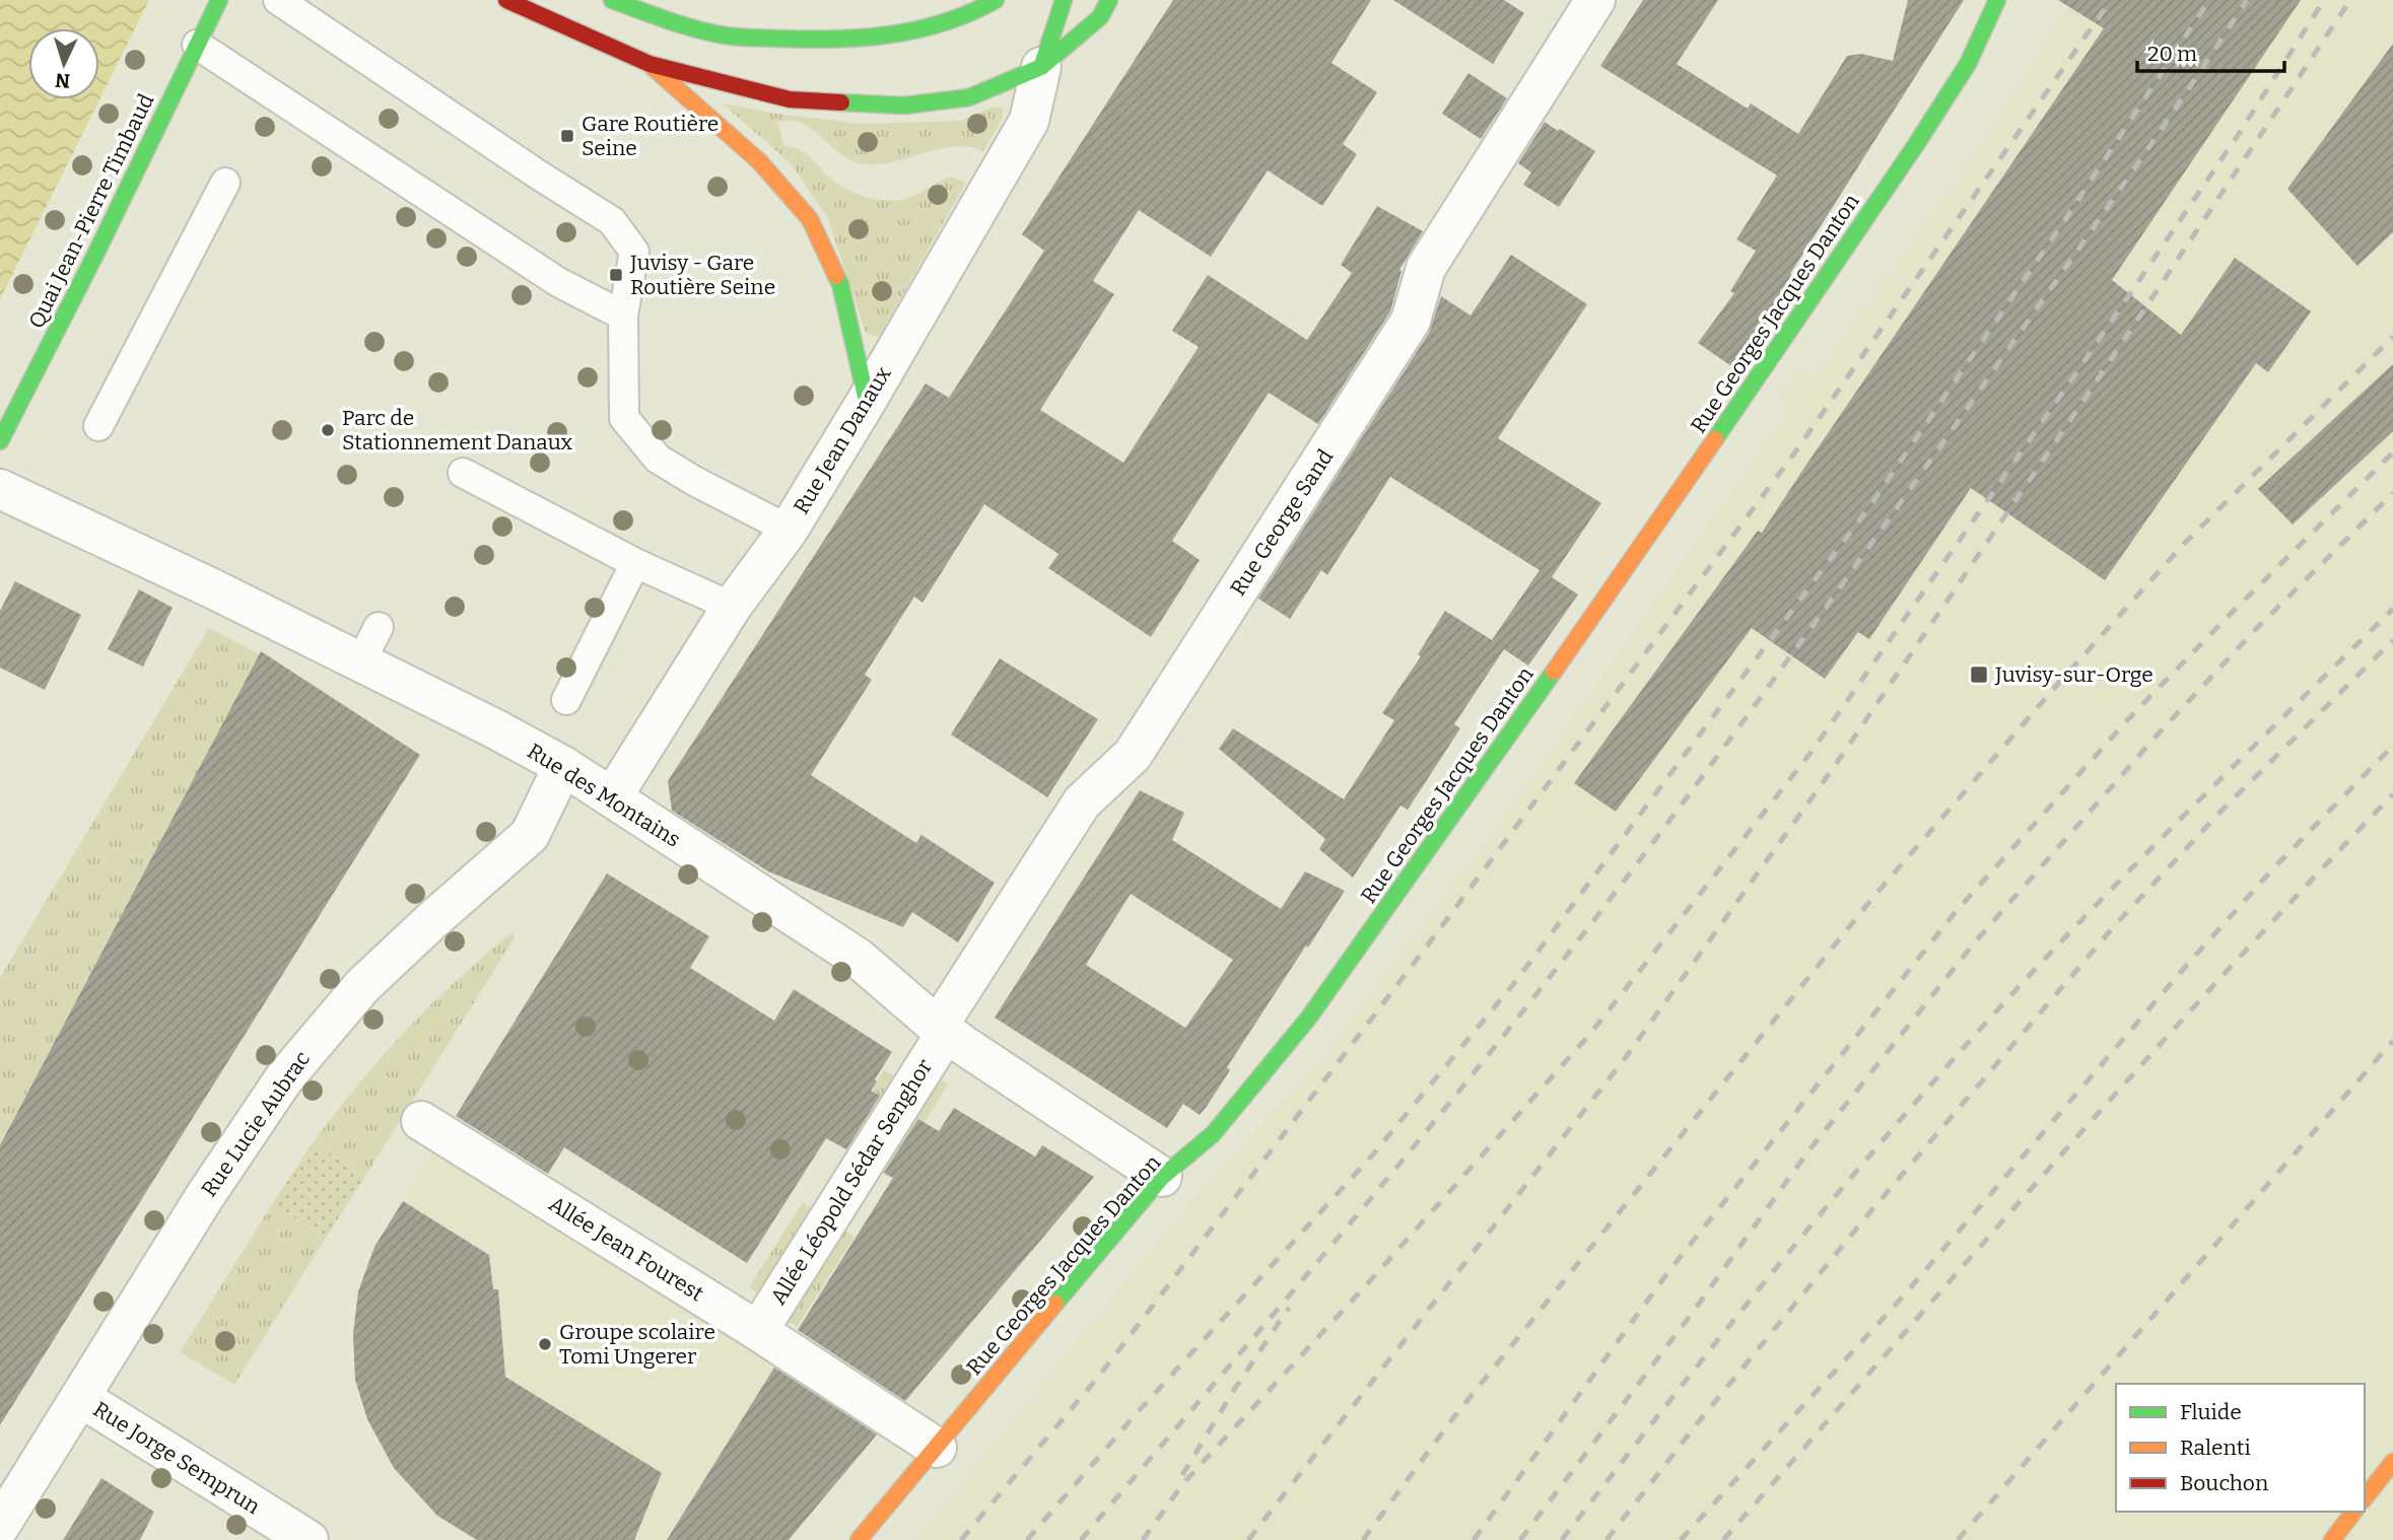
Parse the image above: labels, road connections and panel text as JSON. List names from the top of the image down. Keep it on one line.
{"streets":{"main road":["Quai Jean-Pierre Timbaud","Rue Georges Jacques Danton"],"street":["Rue Jean Danaux","Rue George Sand","Rue des Montains","Rue Lucie Aubrac","Allée Léopold Sédar Senghor","Allée Jean Fourest","Rue Jorge Semprun"]},"crossings":[["Rue Georges Jacques Danton","Rue des Montains"],["Rue Georges Jacques Danton","Allée Jean Fourest"],["Rue Jean Danaux","Rue des Montains"],["Rue George Sand","Rue des Montains"],["Rue George Sand","Allée Léopold Sédar Senghor"],["Rue des Montains","Rue Lucie Aubrac"],["Rue des Montains","Allée Léopold Sédar Senghor"],["Rue Lucie Aubrac","Rue Jorge Semprun"],["Allée Léopold Sédar Senghor","Allée Jean Fourest"]],"places":{"transit":["Gare Routière Seine","Juvisy - Gare Routière Seine","Juvisy-sur-Orge"],"other":["Parc de Stationnement Danaux","Groupe scolaire Tomi Ungerer"]},"legend":["Fluide","Ralenti","Bouchon"],"scale_bar":"20 m","north":"bottom"}
